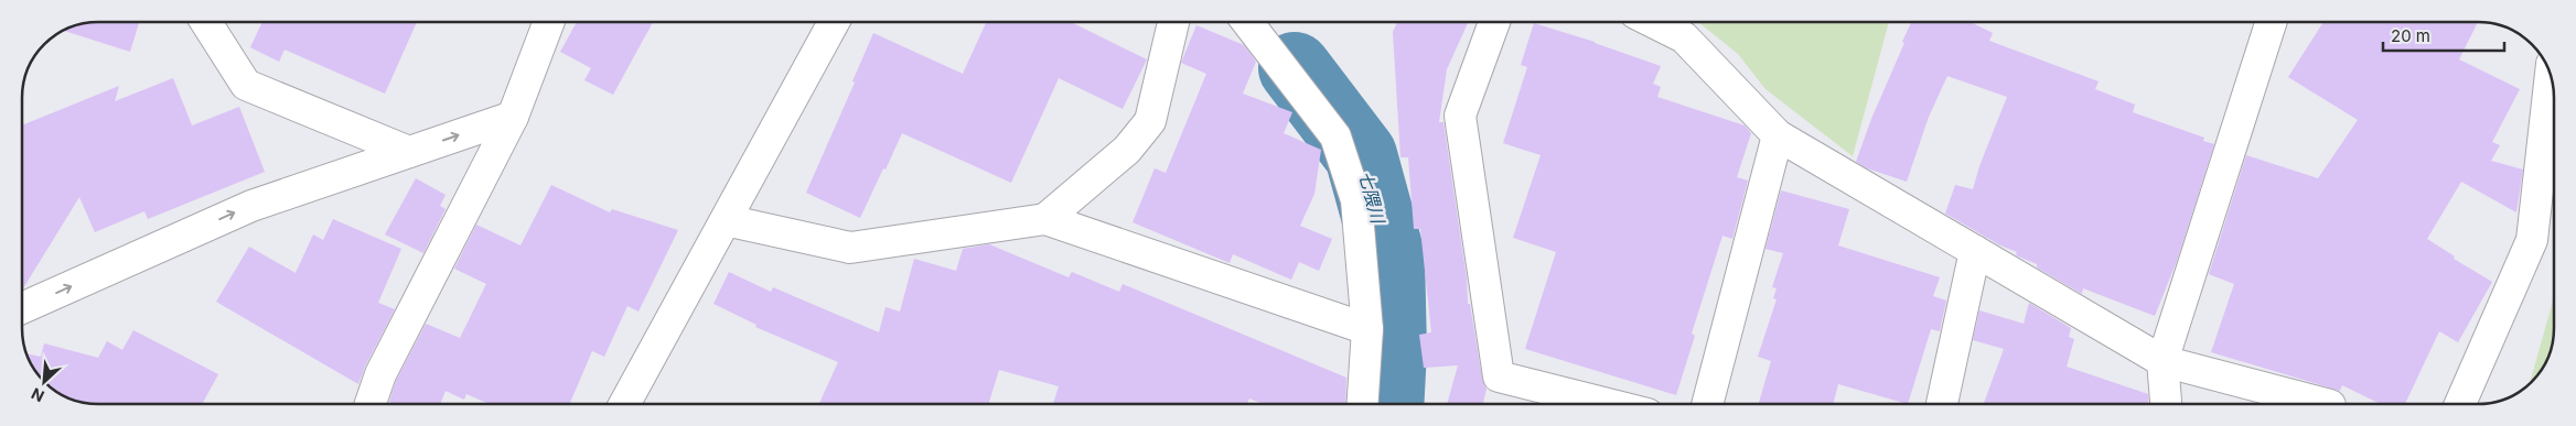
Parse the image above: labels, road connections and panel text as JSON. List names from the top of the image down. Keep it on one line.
{"water":["七隈川"],"scale_bar":"20 m","north":"bottom left"}
